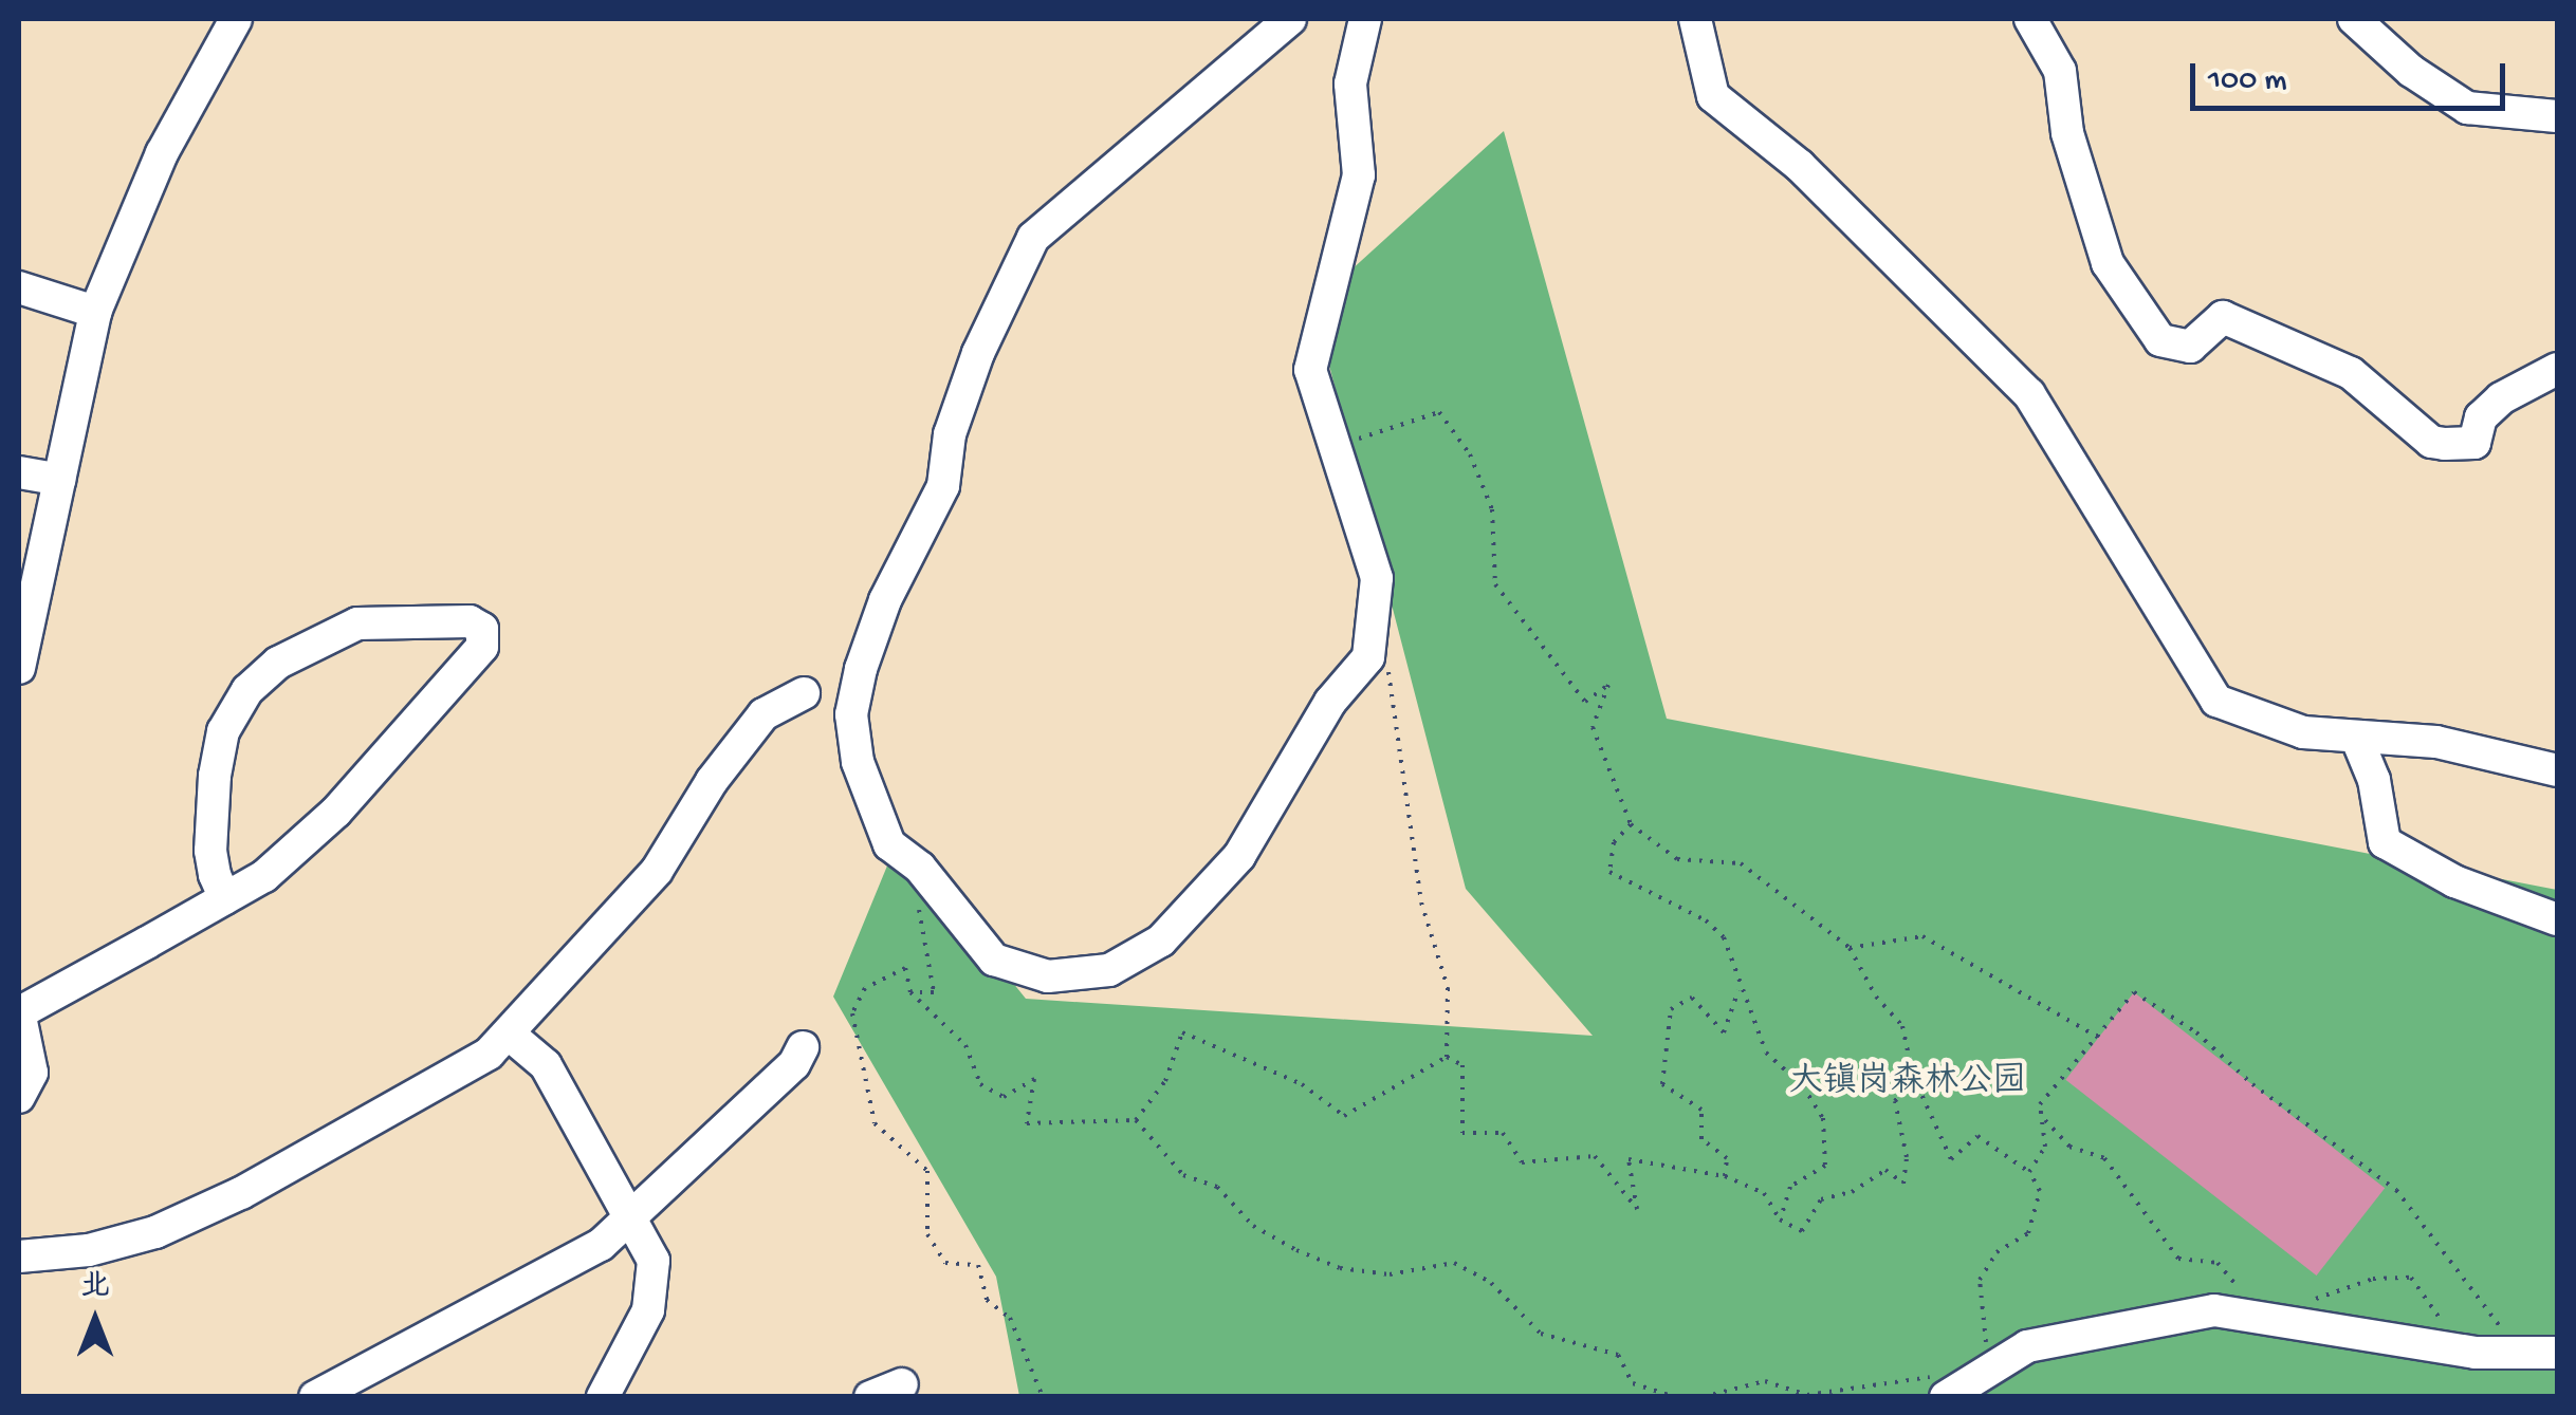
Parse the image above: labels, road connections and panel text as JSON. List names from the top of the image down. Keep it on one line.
{"parks":["大镇岗森林公园"],"scale_bar":"100 m","north":"top"}
